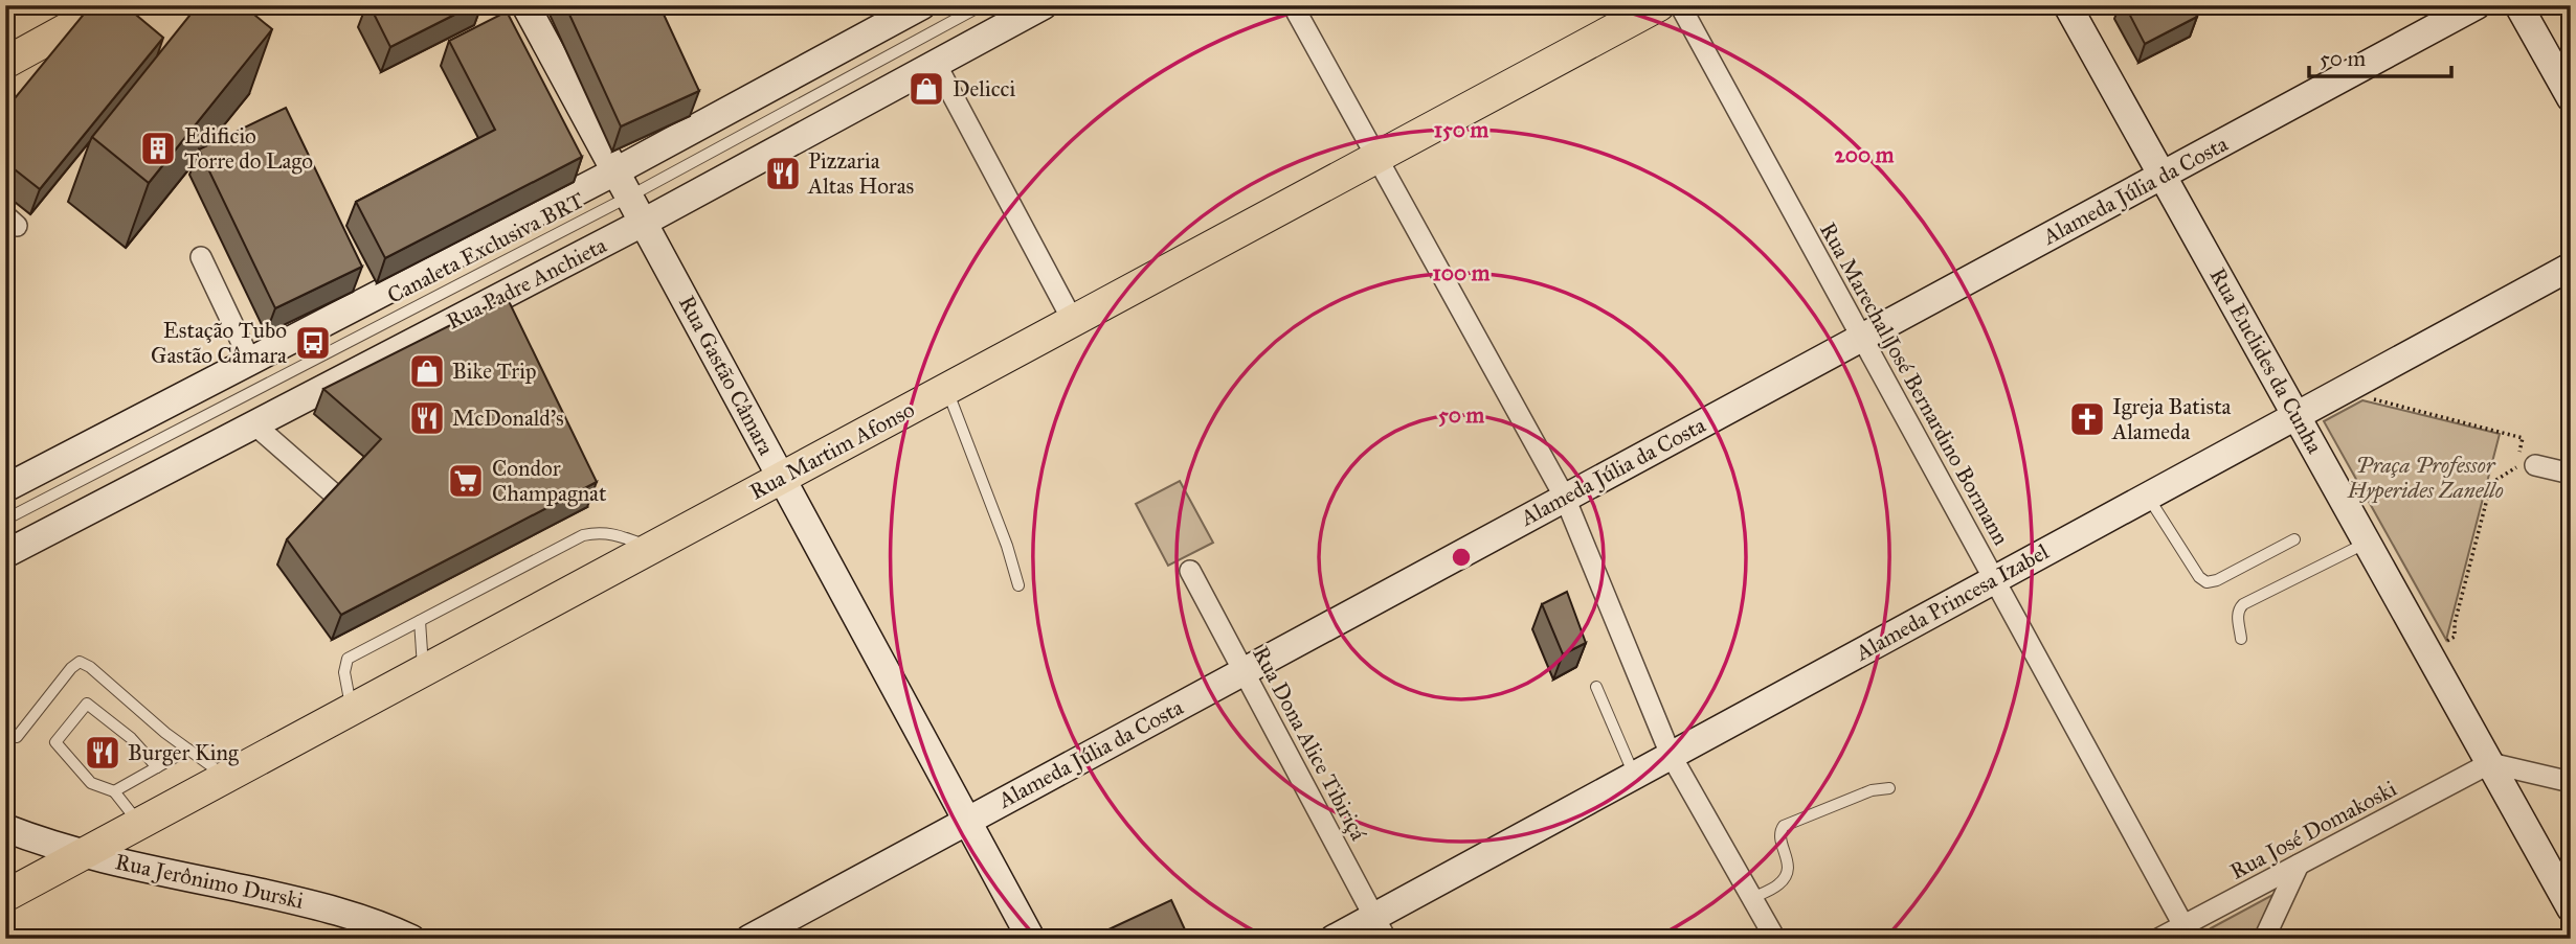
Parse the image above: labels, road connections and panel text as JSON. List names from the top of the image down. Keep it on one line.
{"streets":{"main road":["Rua Martim Afonso"],"street":["Alameda Júlia da Costa","Rua Padre Anchieta","Rua Euclides da Cunha","Rua Gastão Câmara","Rua Marechal José Bernardino Bormann","Alameda Princesa Izabel","Rua Dona Alice Tibiriçá","Rua José Domakoski","Rua Jerônimo Durski"],"lane":["Canaleta Exclusiva BRT"]},"crossings":[["Alameda Júlia da Costa","Rua Euclides da Cunha"],["Alameda Júlia da Costa","Rua Gastão Câmara"],["Alameda Júlia da Costa","Rua Marechal José Bernardino Bormann"],["Alameda Júlia da Costa","Rua Dona Alice Tibiriçá"],["Canaleta Exclusiva BRT","Rua Gastão Câmara"],["Rua Padre Anchieta","Rua Gastão Câmara"],["Rua Euclides da Cunha","Alameda Princesa Izabel"],["Rua Euclides da Cunha","Rua José Domakoski"],["Rua Gastão Câmara","Rua Martim Afonso"],["Rua Marechal José Bernardino Bormann","Alameda Princesa Izabel"],["Rua Marechal José Bernardino Bormann","Rua José Domakoski"],["Rua Martim Afonso","Rua Jerônimo Durski"],["Alameda Princesa Izabel","Rua Dona Alice Tibiriçá"]],"parks":["Praça Professor Hyperides Zanello"],"places":{"shop":["Delicci","Bike Trip"],"building":["Edificio Torre do Lago"],"restaurant":["Pizzaria Altas Horas","McDonald's","Burger King"],"bus stop":["Estação Tubo Gastão Câmara"],"church":["Igreja Batista Alameda"],"supermarket":["Condor Champagnat"]},"scale_bar":"50 m","rings":["150 m","200 m","100 m","50 m"]}
